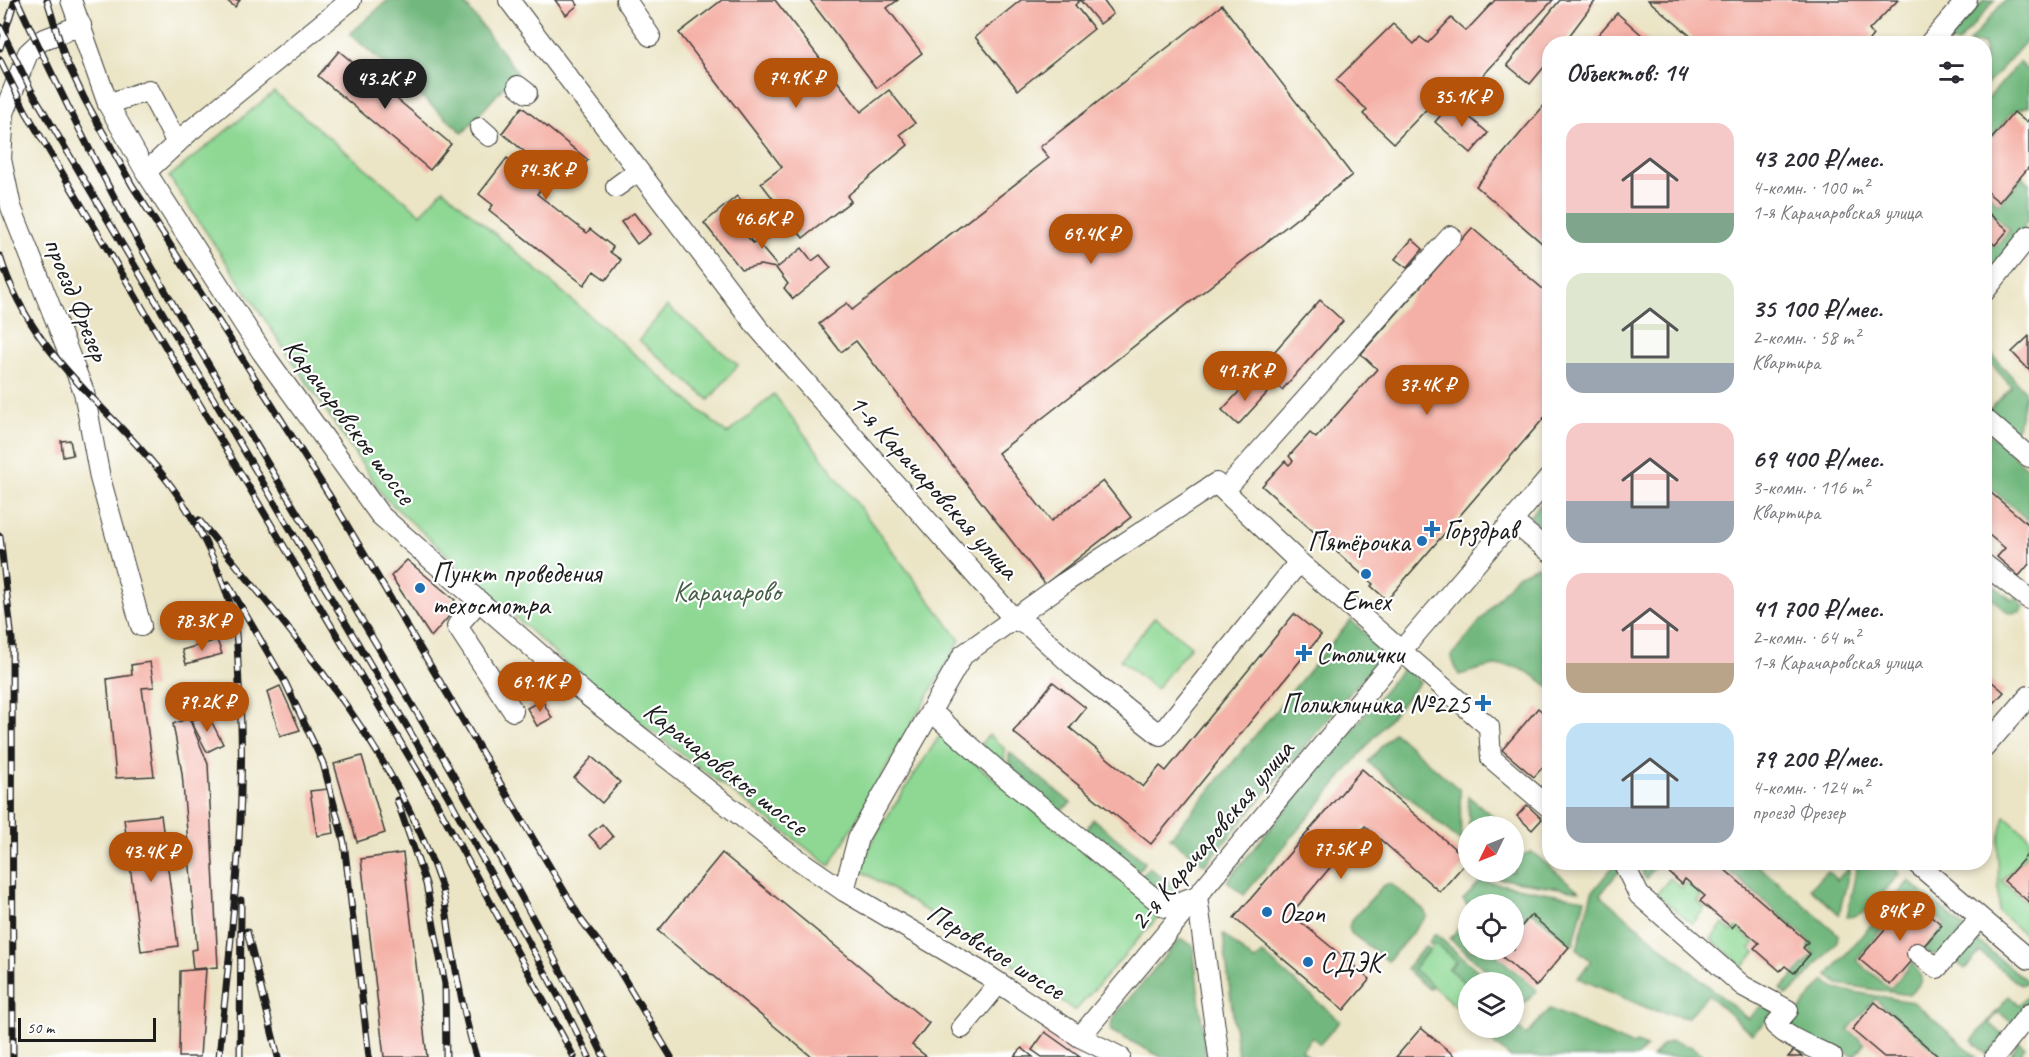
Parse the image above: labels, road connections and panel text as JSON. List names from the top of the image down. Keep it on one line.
{"streets":{"street":["проезд Фрезер","Карачаровское шоссе","1-я Карачаровская улица","2-я Карачаровская улица","Перовское шоссе"]},"crossings":[["проезд Фрезер","Карачаровское шоссе"],["Карачаровское шоссе","Перовское шоссе"],["2-я Карачаровская улица","Перовское шоссе"]],"parks":["Карачарово"],"places":{"health":["Горздрав","Столички","Поликлиника №225"],"other":["Пятёрочка","Emex","Пункт проведения техосмотра","Ozon","СДЭК"]},"scale_bar":"50 m","north":"bottom left","page":{"heading":"Объектов: 14","price":["74.9K ₽","43.2K ₽","35.1K ₽","74.3K ₽","46.6K ₽","69.4K ₽","41.7K ₽","37.4K ₽","78.3K ₽","69.1K ₽","79.2K ₽","77.5K ₽","43.4K ₽","84K ₽"],"list":[{"name":"43 200 ₽/мес.","note":"4-комн. · 100 m² · 1-я Карачаровская улица"},{"name":"35 100 ₽/мес.","note":"2-комн. · 58 m² · Квартира"},{"name":"69 400 ₽/мес.","note":"3-комн. · 116 m² · Квартира"},{"name":"41 700 ₽/мес.","note":"2-комн. · 64 m² · 1-я Карачаровская улица"},{"name":"79 200 ₽/мес.","note":"4-комн. · 124 m² · проезд Фрезер"}],"scale":"50 m"}}
